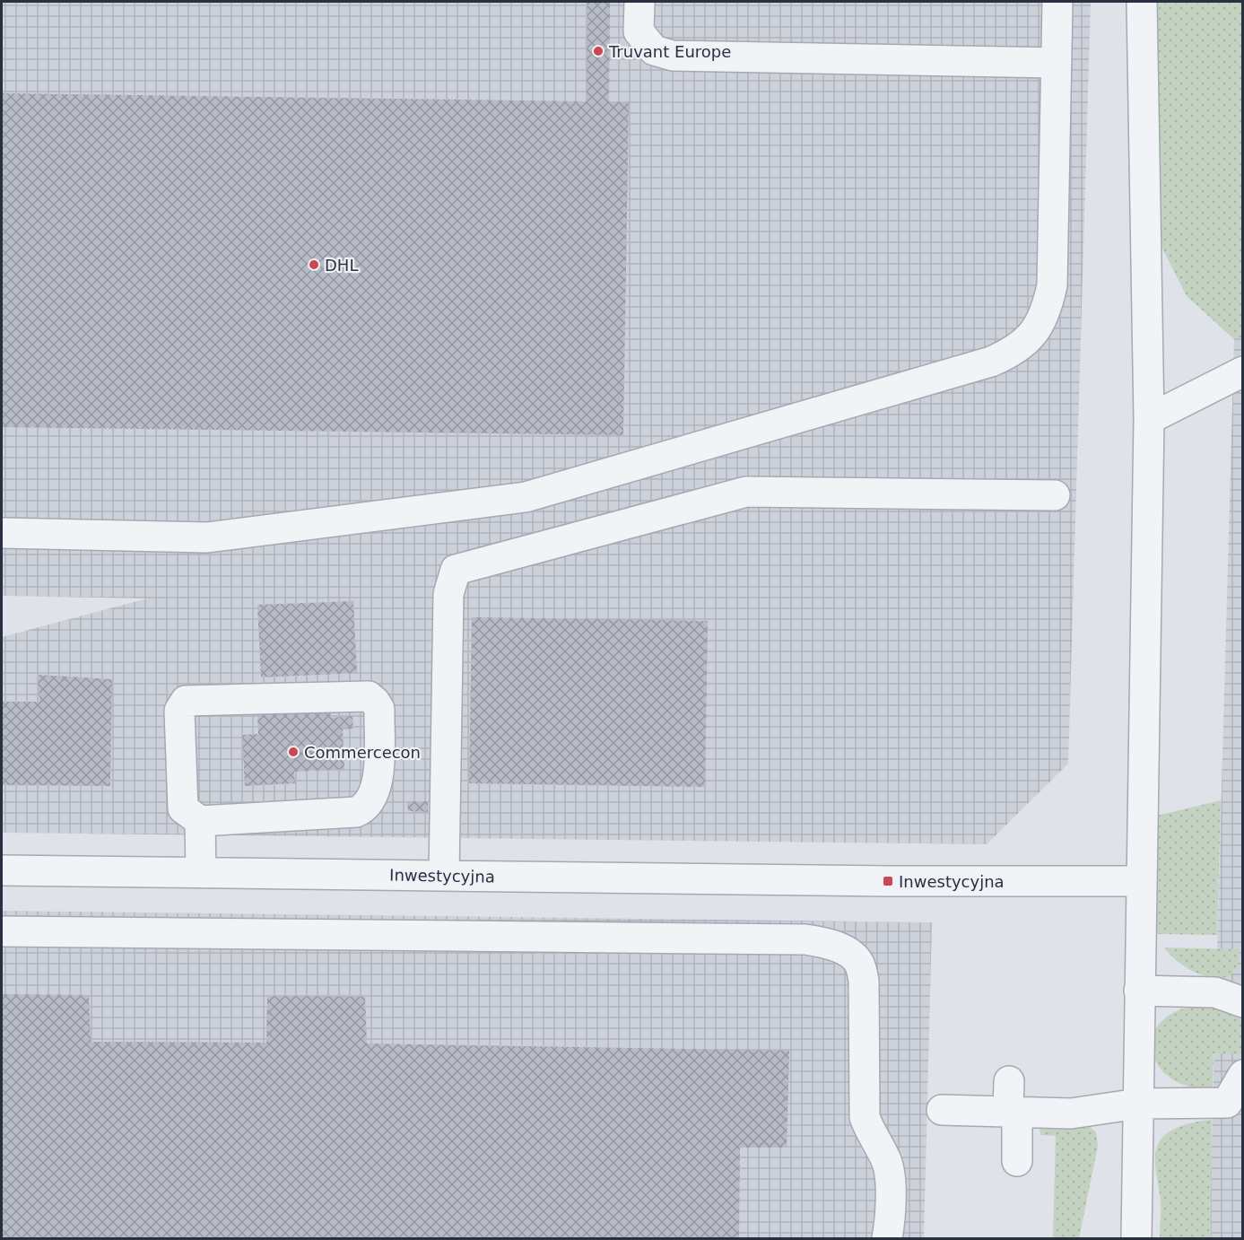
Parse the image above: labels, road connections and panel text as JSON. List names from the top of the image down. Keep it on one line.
{"streets":{"street":["Inwestycyjna"]},"places":{"other":["Truvant Europe","DHL","Commercecon"],"transit":["Inwestycyjna"]}}
